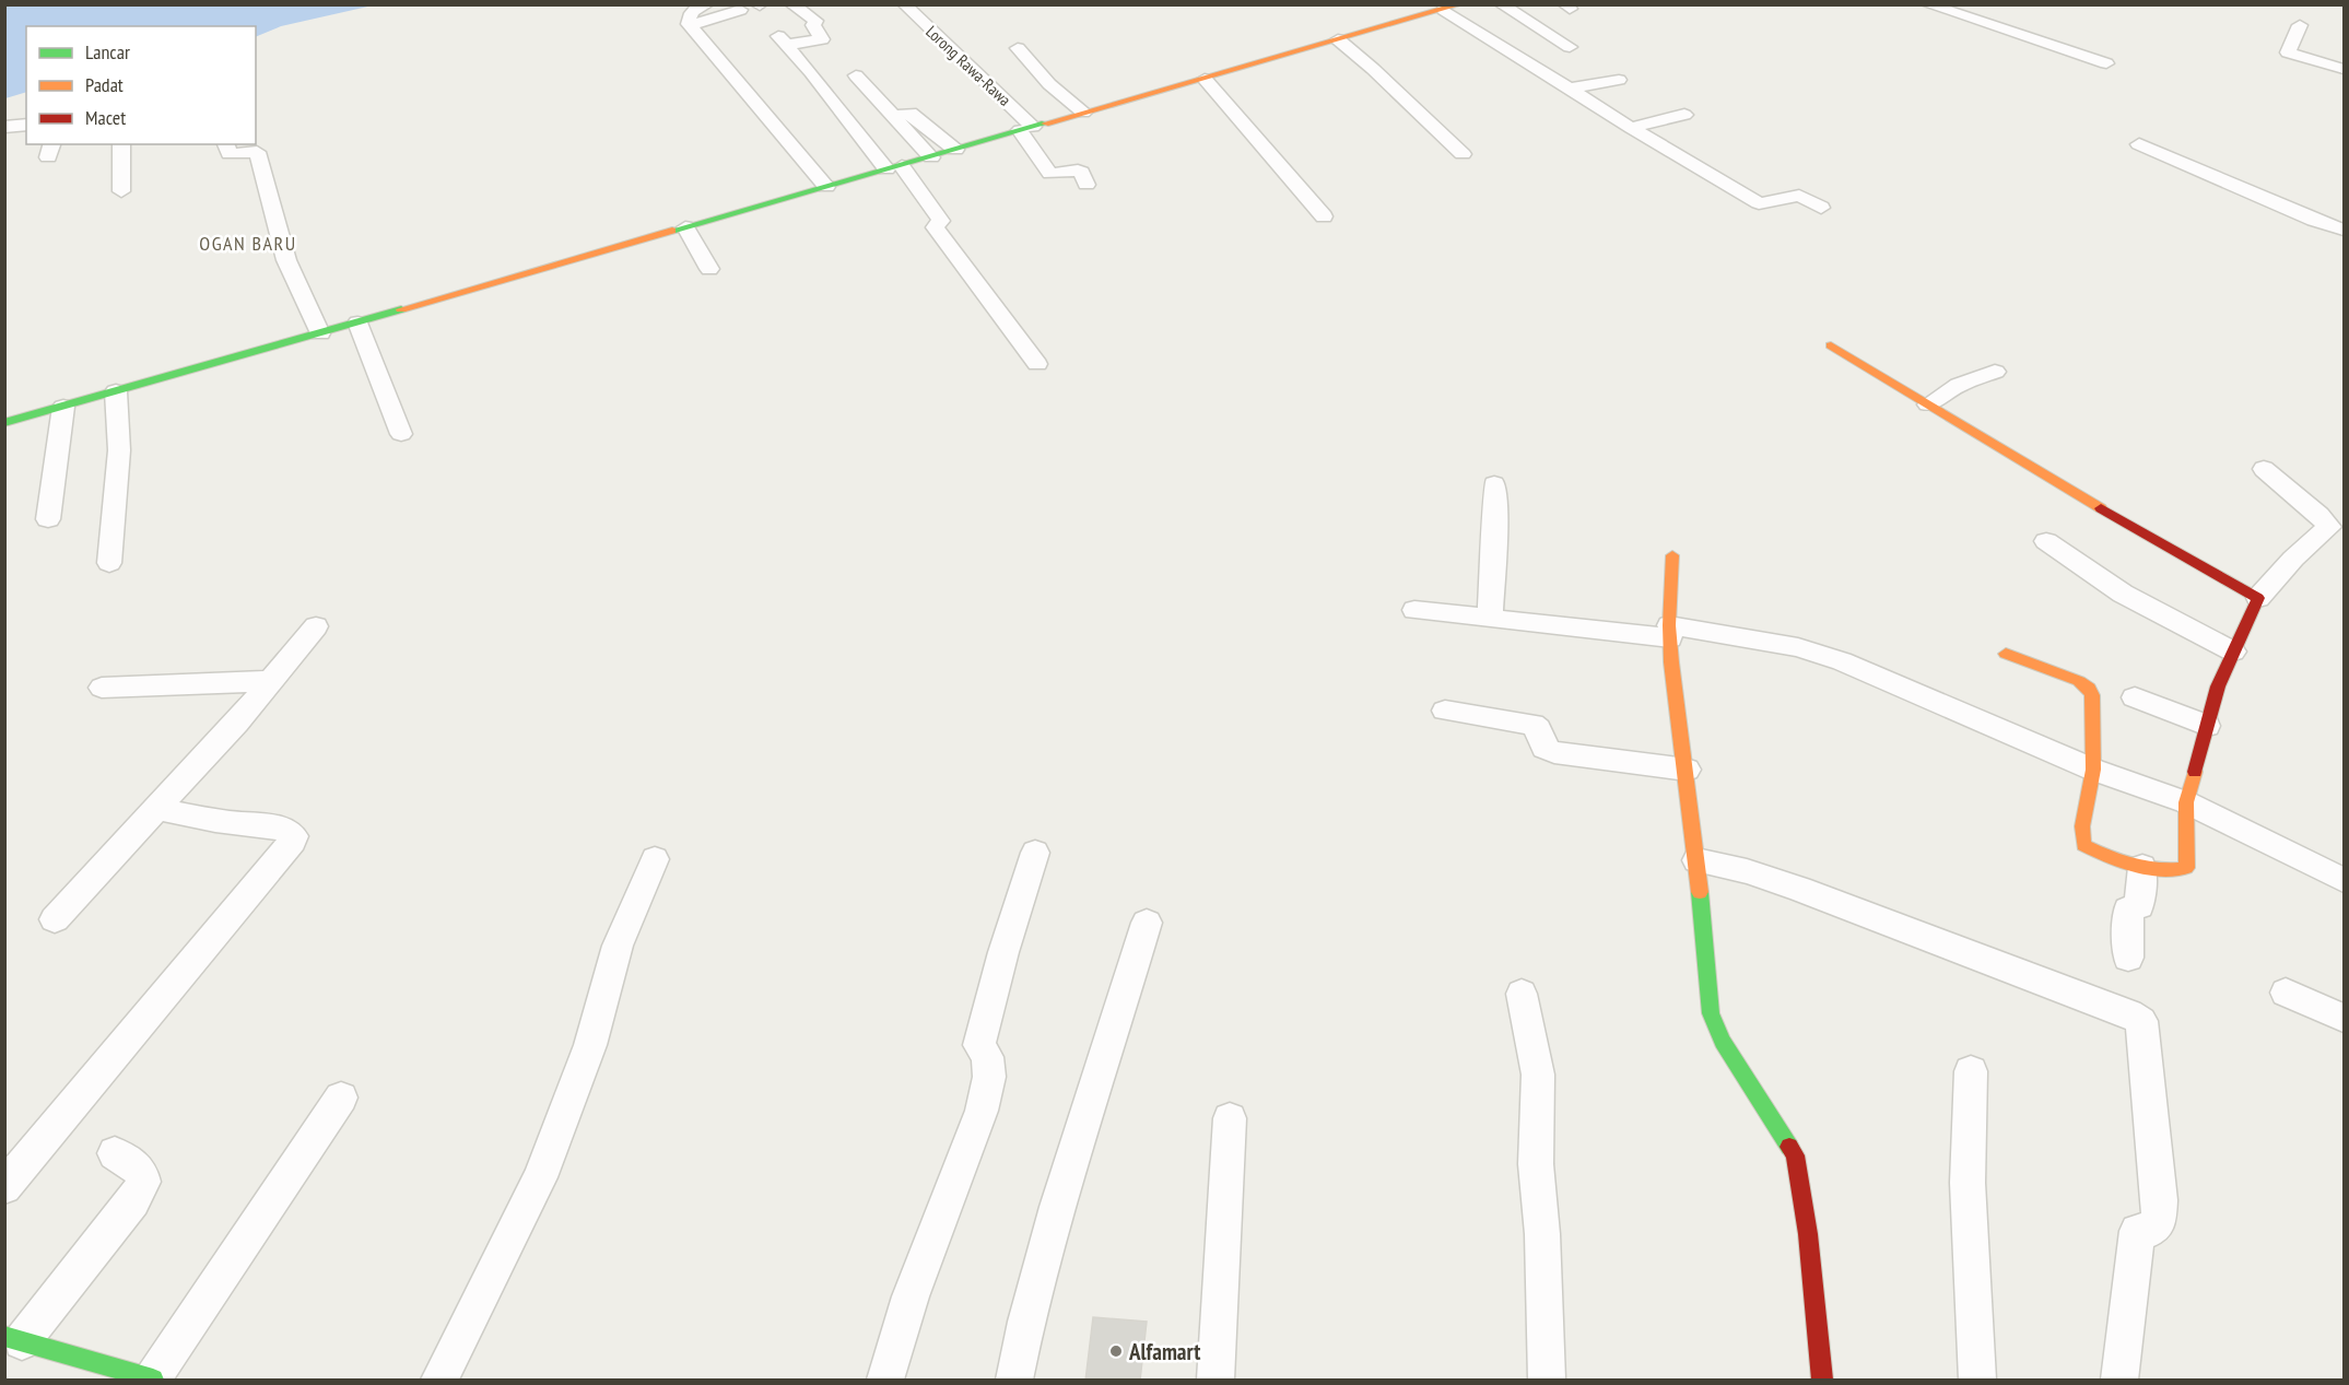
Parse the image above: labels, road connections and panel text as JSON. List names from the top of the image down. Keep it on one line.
{"streets":{"street":["Lorong Rawa-Rawa"]},"districts":["OGAN BARU"],"places":["Alfamart"],"legend":["Lancar","Padat","Macet"]}
